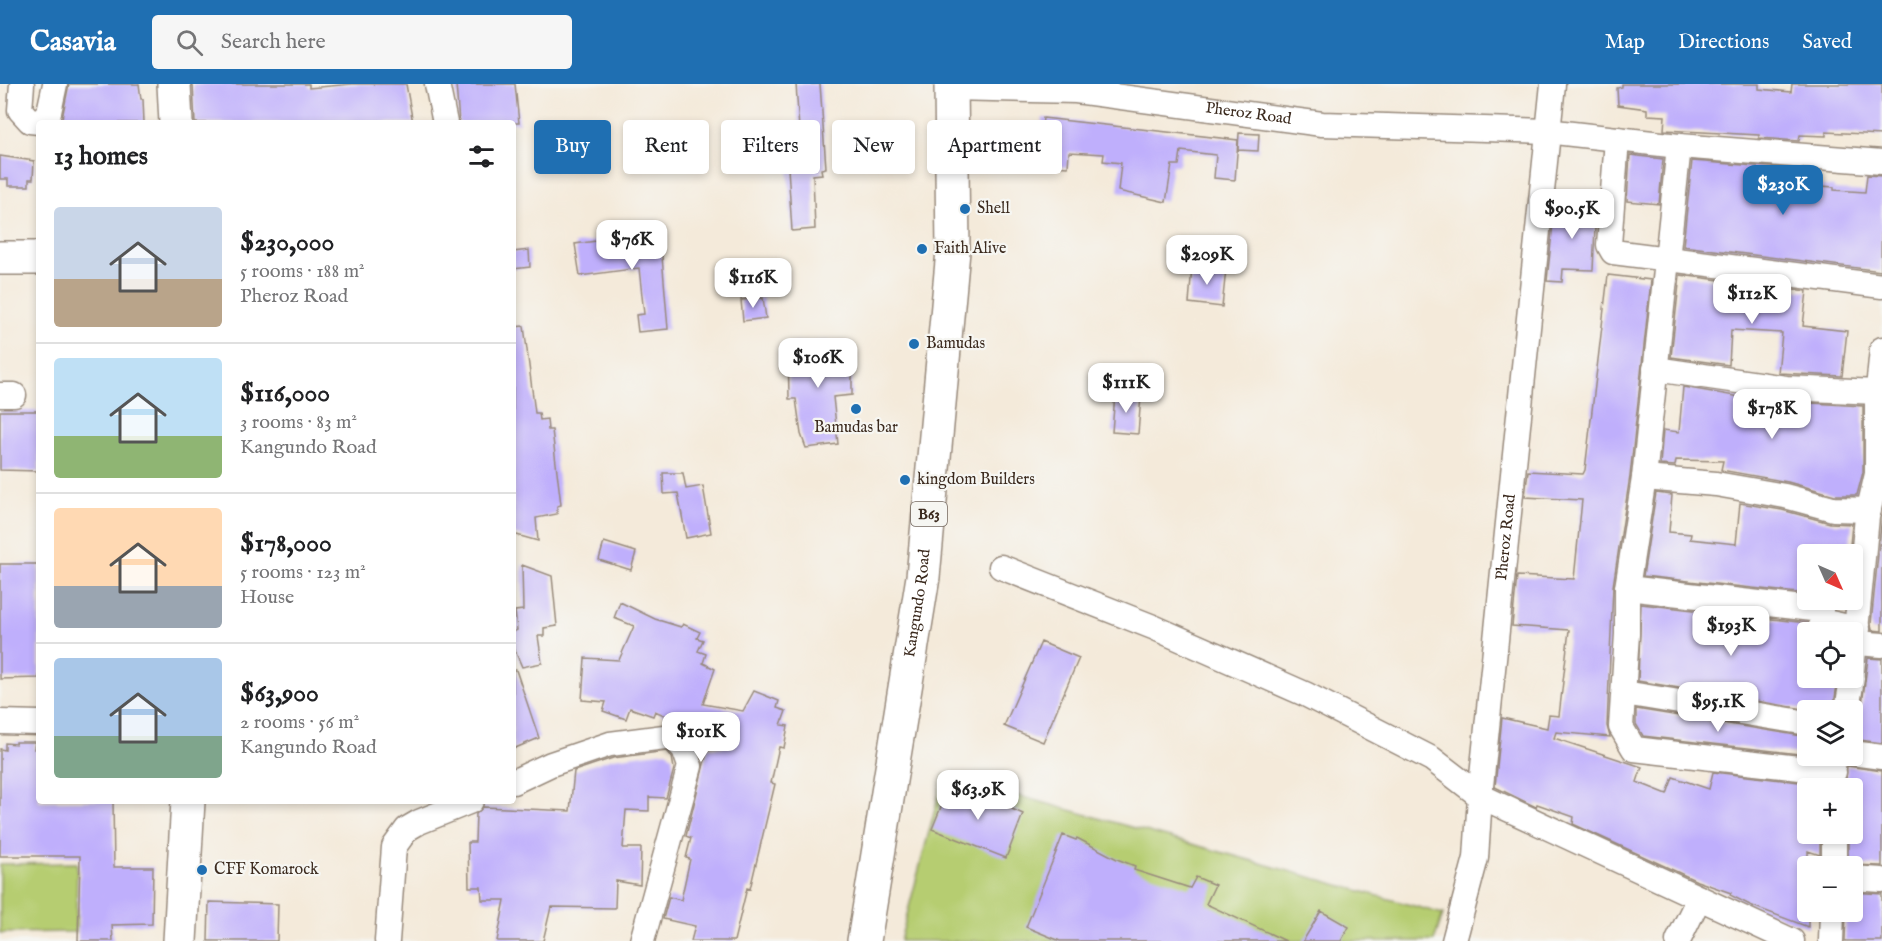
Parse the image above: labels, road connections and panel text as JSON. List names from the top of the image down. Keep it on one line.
{"streets":{"main road":["B63","Kangundo Road"],"street":["Pheroz Road"]},"crossings":[["Pheroz Road","Kangundo Road"]],"places":["Shell","Faith Alive","Bamudas","Bamudas bar","kingdom Builders","CFF Komarock"],"north":"bottom right","page":{"header":"Casavia","search":"Search here","nav":["Map","Directions","Saved"],"chip":["Buy","Rent","Filters","New","Apartment"],"heading":"13 homes","price":["$230K","$90.5K","$76K","$209K","$116K","$112K","$106K","$111K","$178K","$193K","$95.1K","$101K","$63.9K"],"list":[{"name":"$230,000","note":"5 rooms · 188 m² · Pheroz Road"},{"name":"$116,000","note":"3 rooms · 83 m² · Kangundo Road"},{"name":"$178,000","note":"5 rooms · 123 m² · House"},{"name":"$63,900","note":"2 rooms · 56 m² · Kangundo Road"}],"map_buttons":["+","−"]}}
